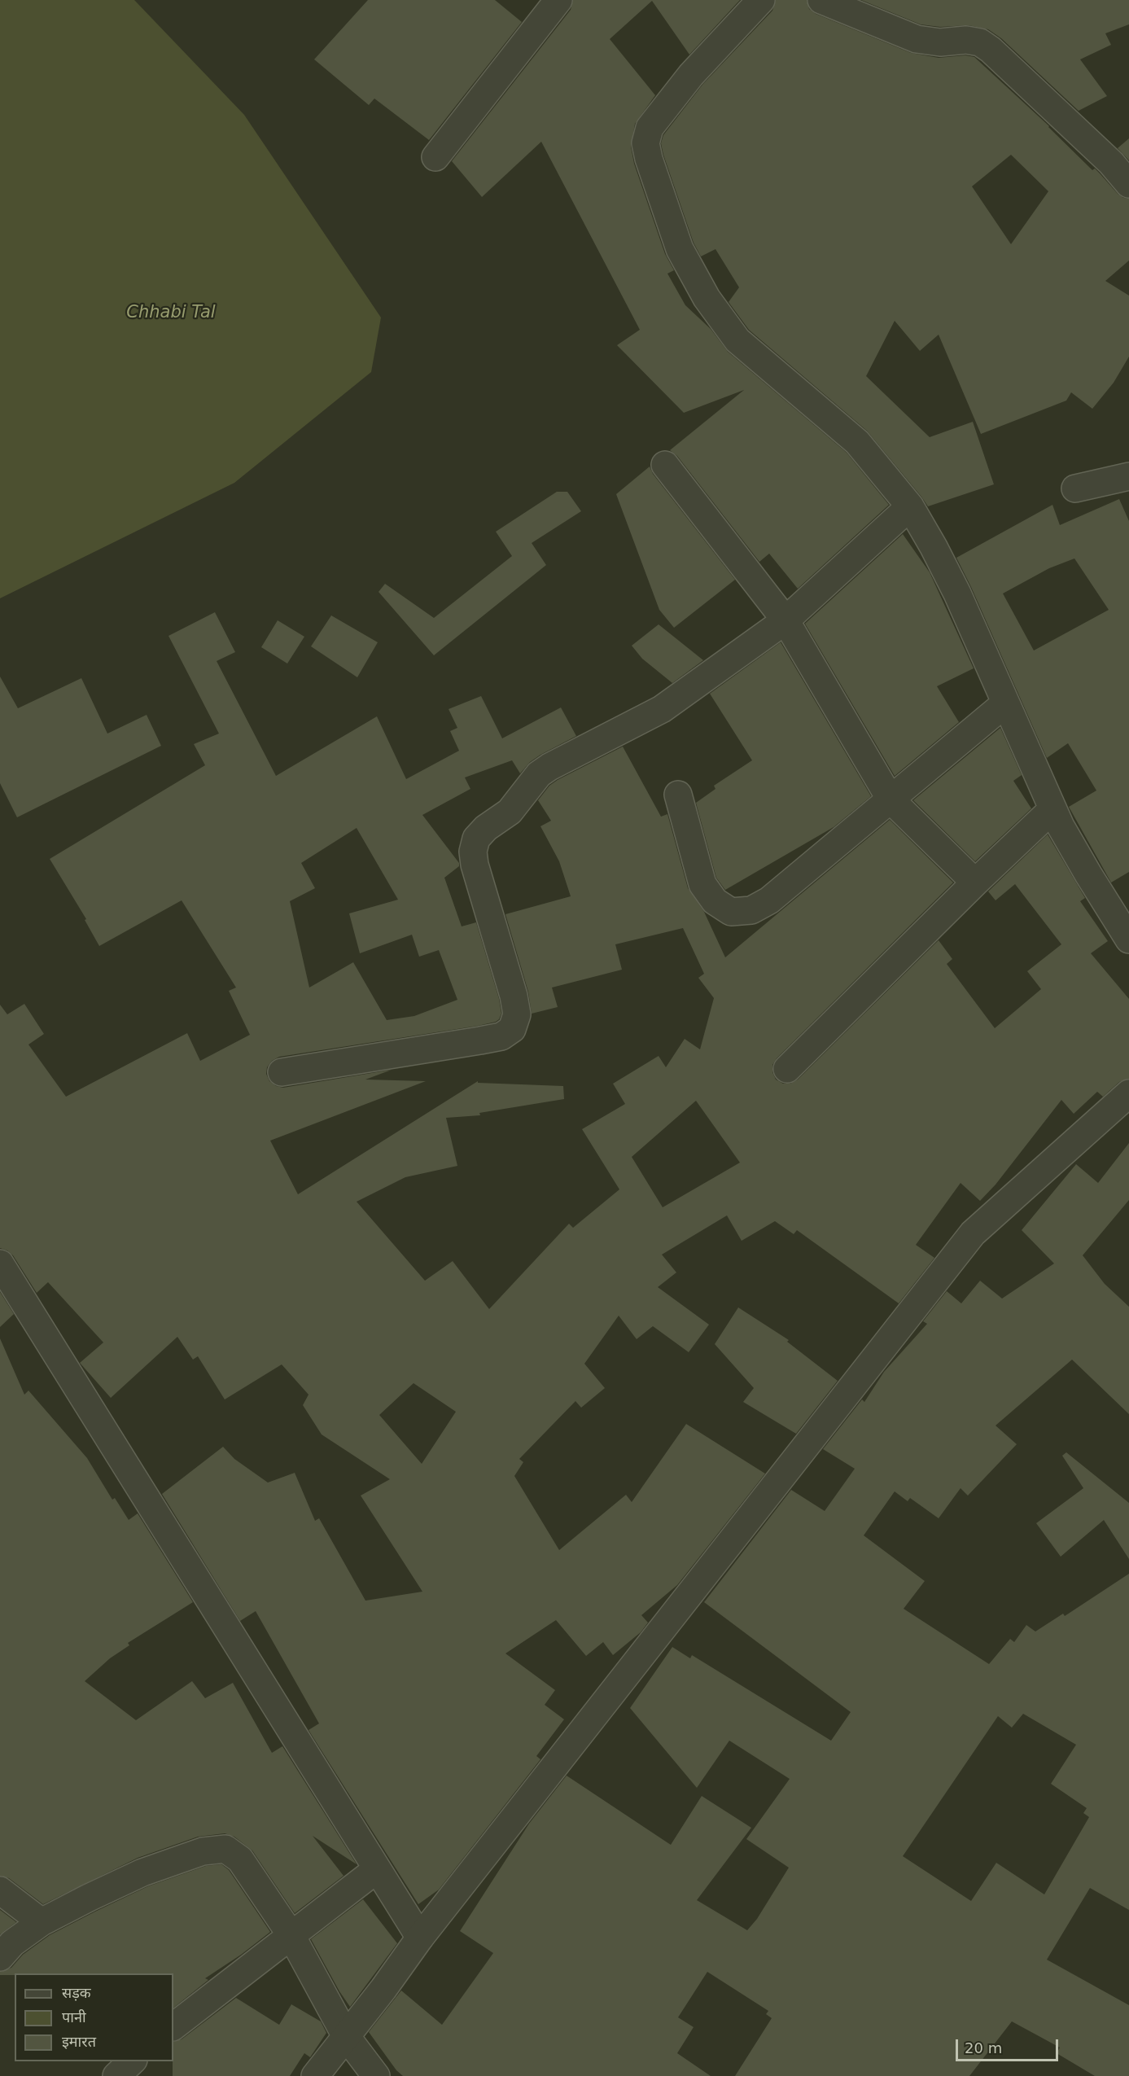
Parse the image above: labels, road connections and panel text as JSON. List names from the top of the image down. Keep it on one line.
{"water":["Chhabi Tal"],"legend":["सड़क","पानी","इमारत"],"scale_bar":"20 m"}
